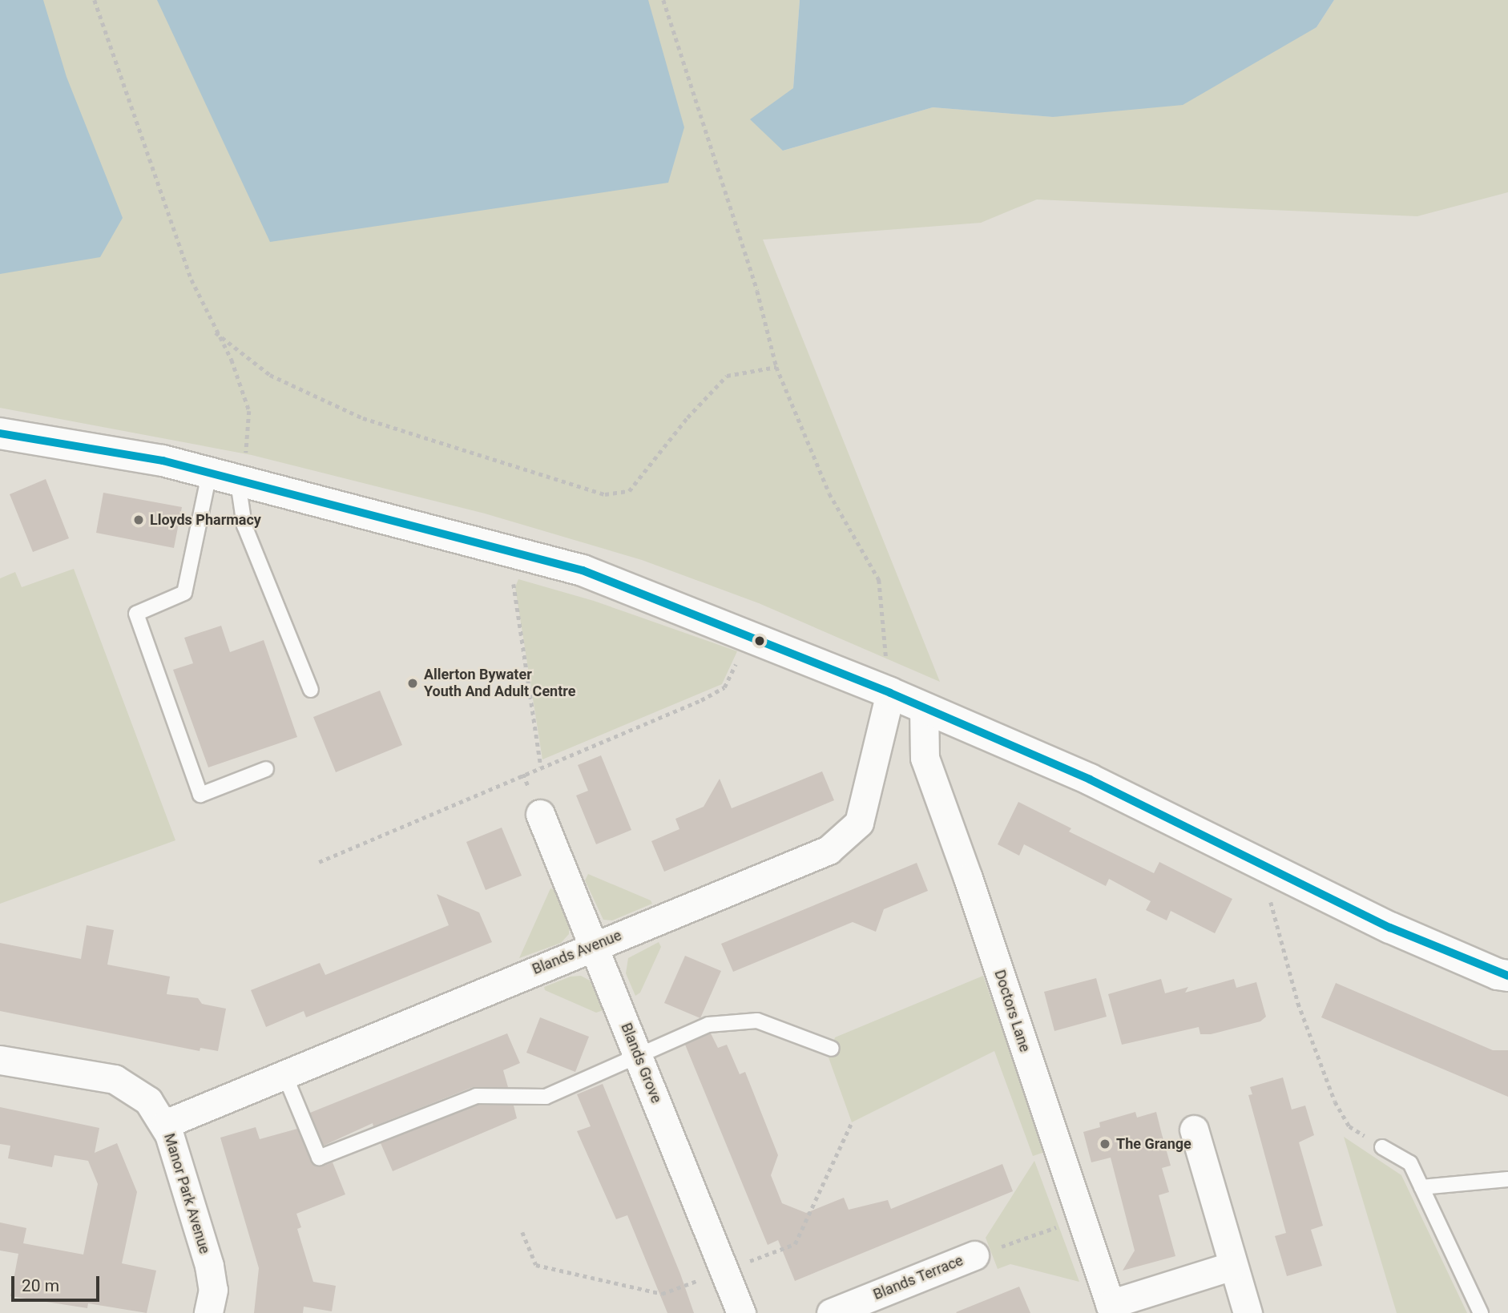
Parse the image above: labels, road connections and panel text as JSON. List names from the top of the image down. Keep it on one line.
{"streets":{"street":["Blands Avenue","Doctors Lane","Blands Grove","Manor Park Avenue","Blands Terrace"]},"crossings":[["Blands Avenue","Blands Grove"],["Blands Avenue","Manor Park Avenue"]],"places":["Lloyds Pharmacy","Allerton Bywater Youth And Adult Centre","The Grange"],"scale_bar":"20 m"}
